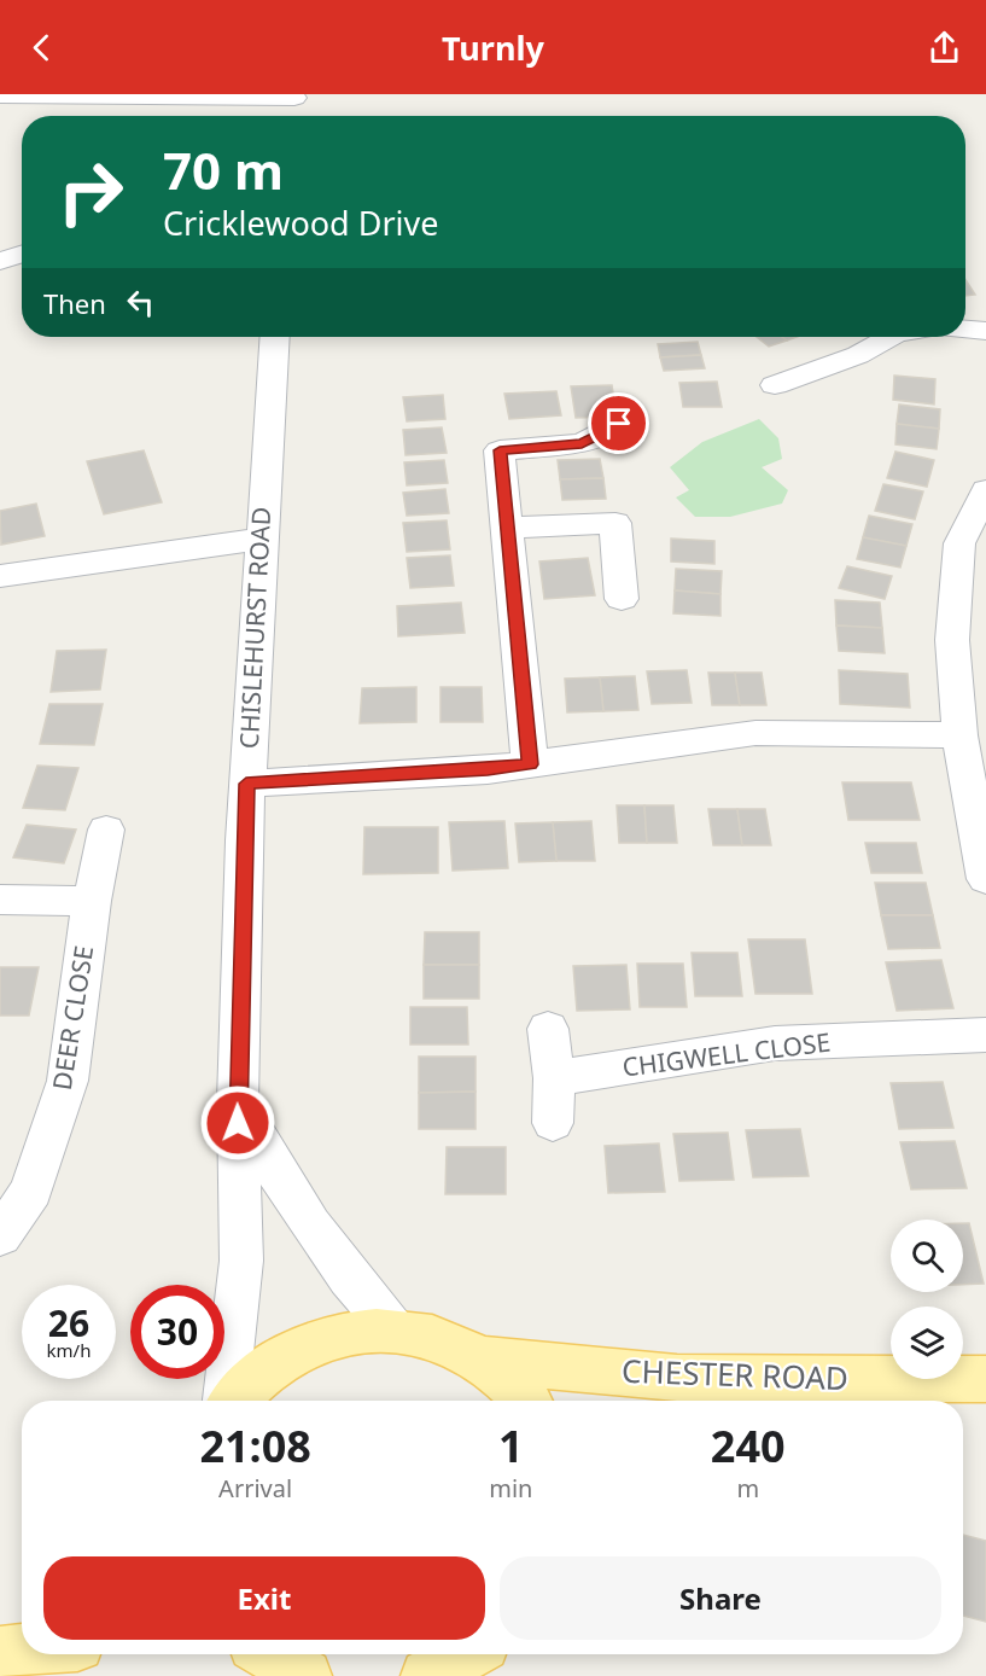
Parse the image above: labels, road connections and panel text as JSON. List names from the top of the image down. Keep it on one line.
{"streets":{"main road":["CHESTER ROAD"],"street":["CHISLEHURST ROAD","DEER CLOSE","CHIGWELL CLOSE"]},"page":{"header":"Turnly","turn":["70 m","Cricklewood Drive"],"then":"Then","speed":"26 km/h","limit":"30","eta":["21:08","Arrival","1","min","240","m"],"buttons":["Exit","Share"]}}
